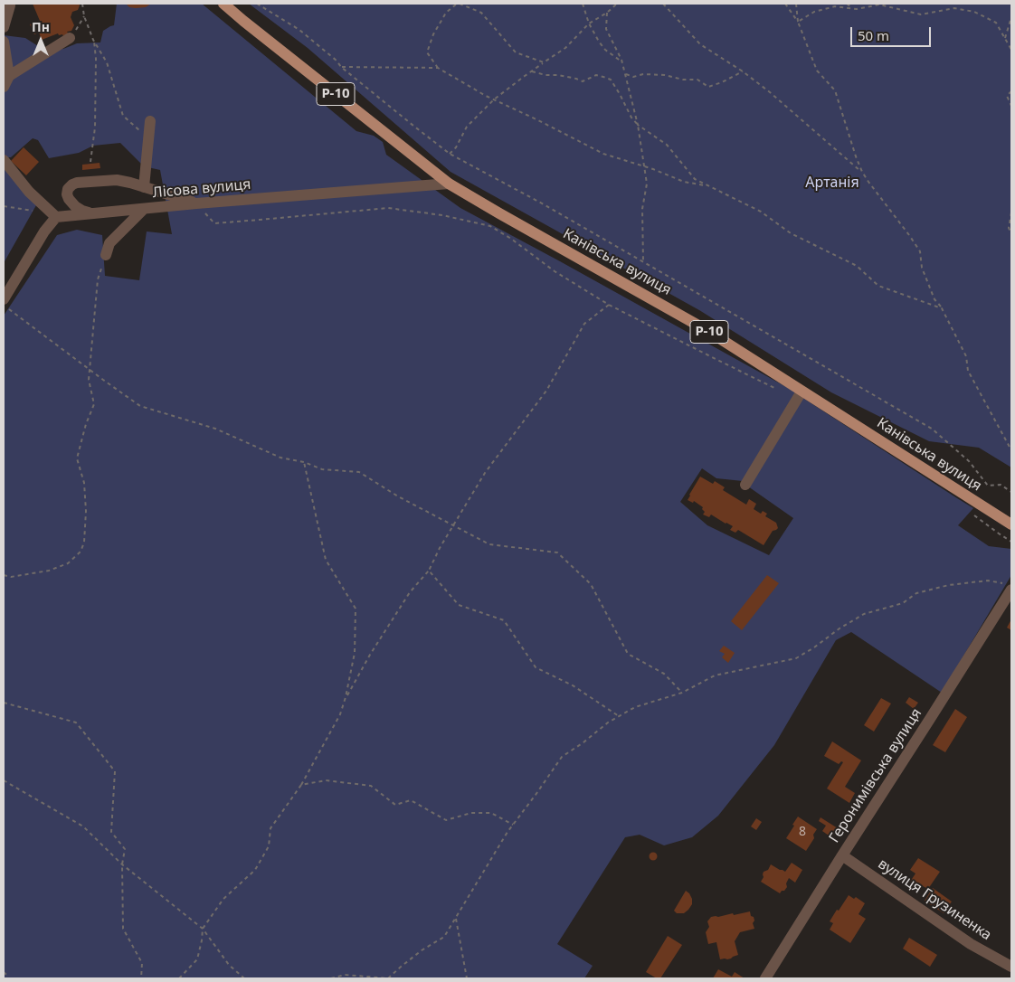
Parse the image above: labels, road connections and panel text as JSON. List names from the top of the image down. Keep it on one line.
{"streets":{"main road":["Р-10","Канівська вулиця"],"street":["Лісова вулиця","Геронимівська вулиця","вулиця Грузиненка"]},"crossings":[["Лісова вулиця","Канівська вулиця"],["Геронимівська вулиця","вулиця Грузиненка"]],"parks":["Артанія"],"house_numbers":["8"],"scale_bar":"50 m","north":"top"}
